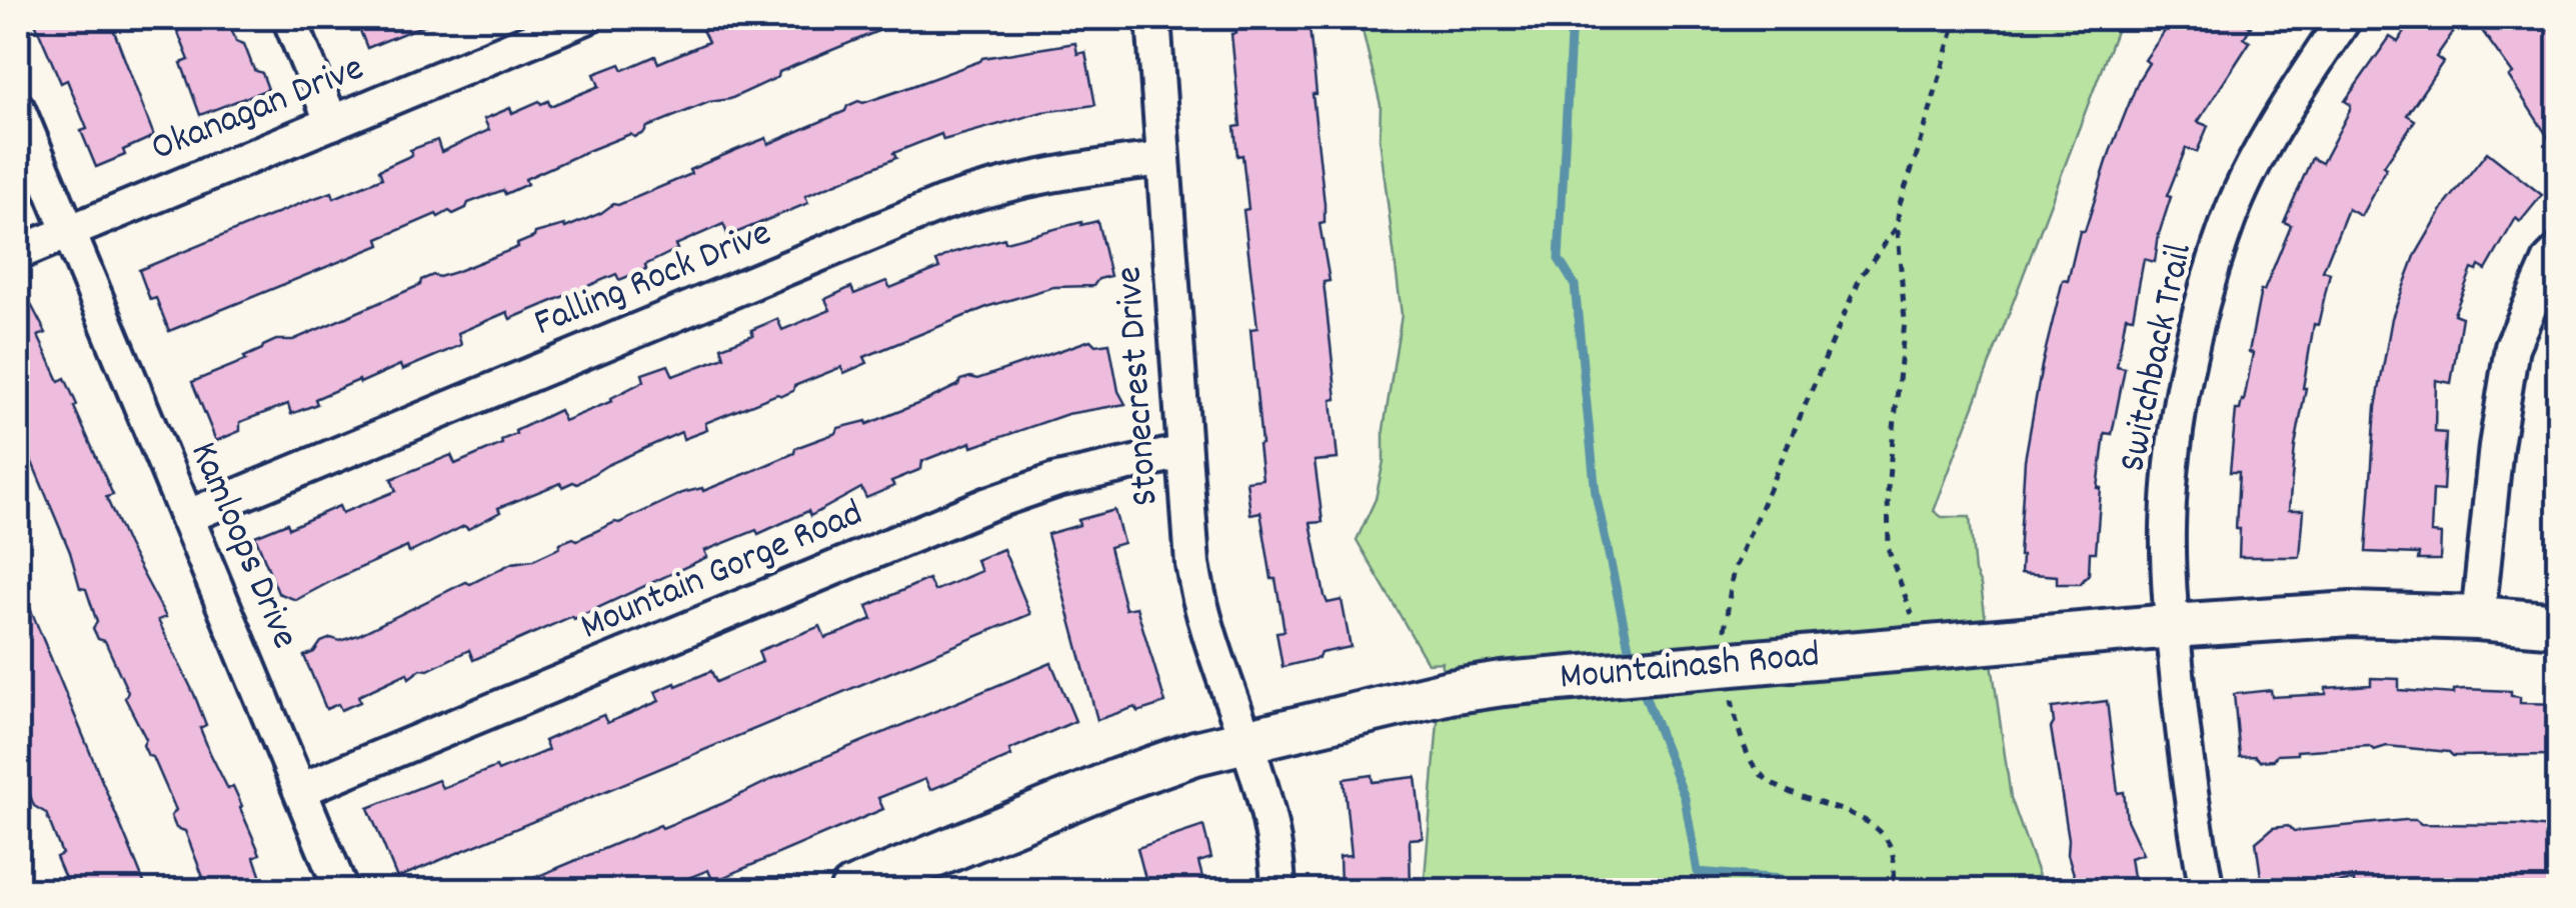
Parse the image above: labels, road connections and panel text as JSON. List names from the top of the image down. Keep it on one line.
{"streets":{"street":["Okanagan Drive","Falling Rock Drive","Switchback Trail","Stonecrest Drive","Kamloops Drive","Mountain Gorge Road","Mountainash Road"]},"crossings":[["Okanagan Drive","Kamloops Drive"],["Falling Rock Drive","Stonecrest Drive"],["Falling Rock Drive","Kamloops Drive"],["Switchback Trail","Mountainash Road"],["Stonecrest Drive","Mountain Gorge Road"],["Stonecrest Drive","Mountainash Road"],["Kamloops Drive","Mountain Gorge Road"]]}
